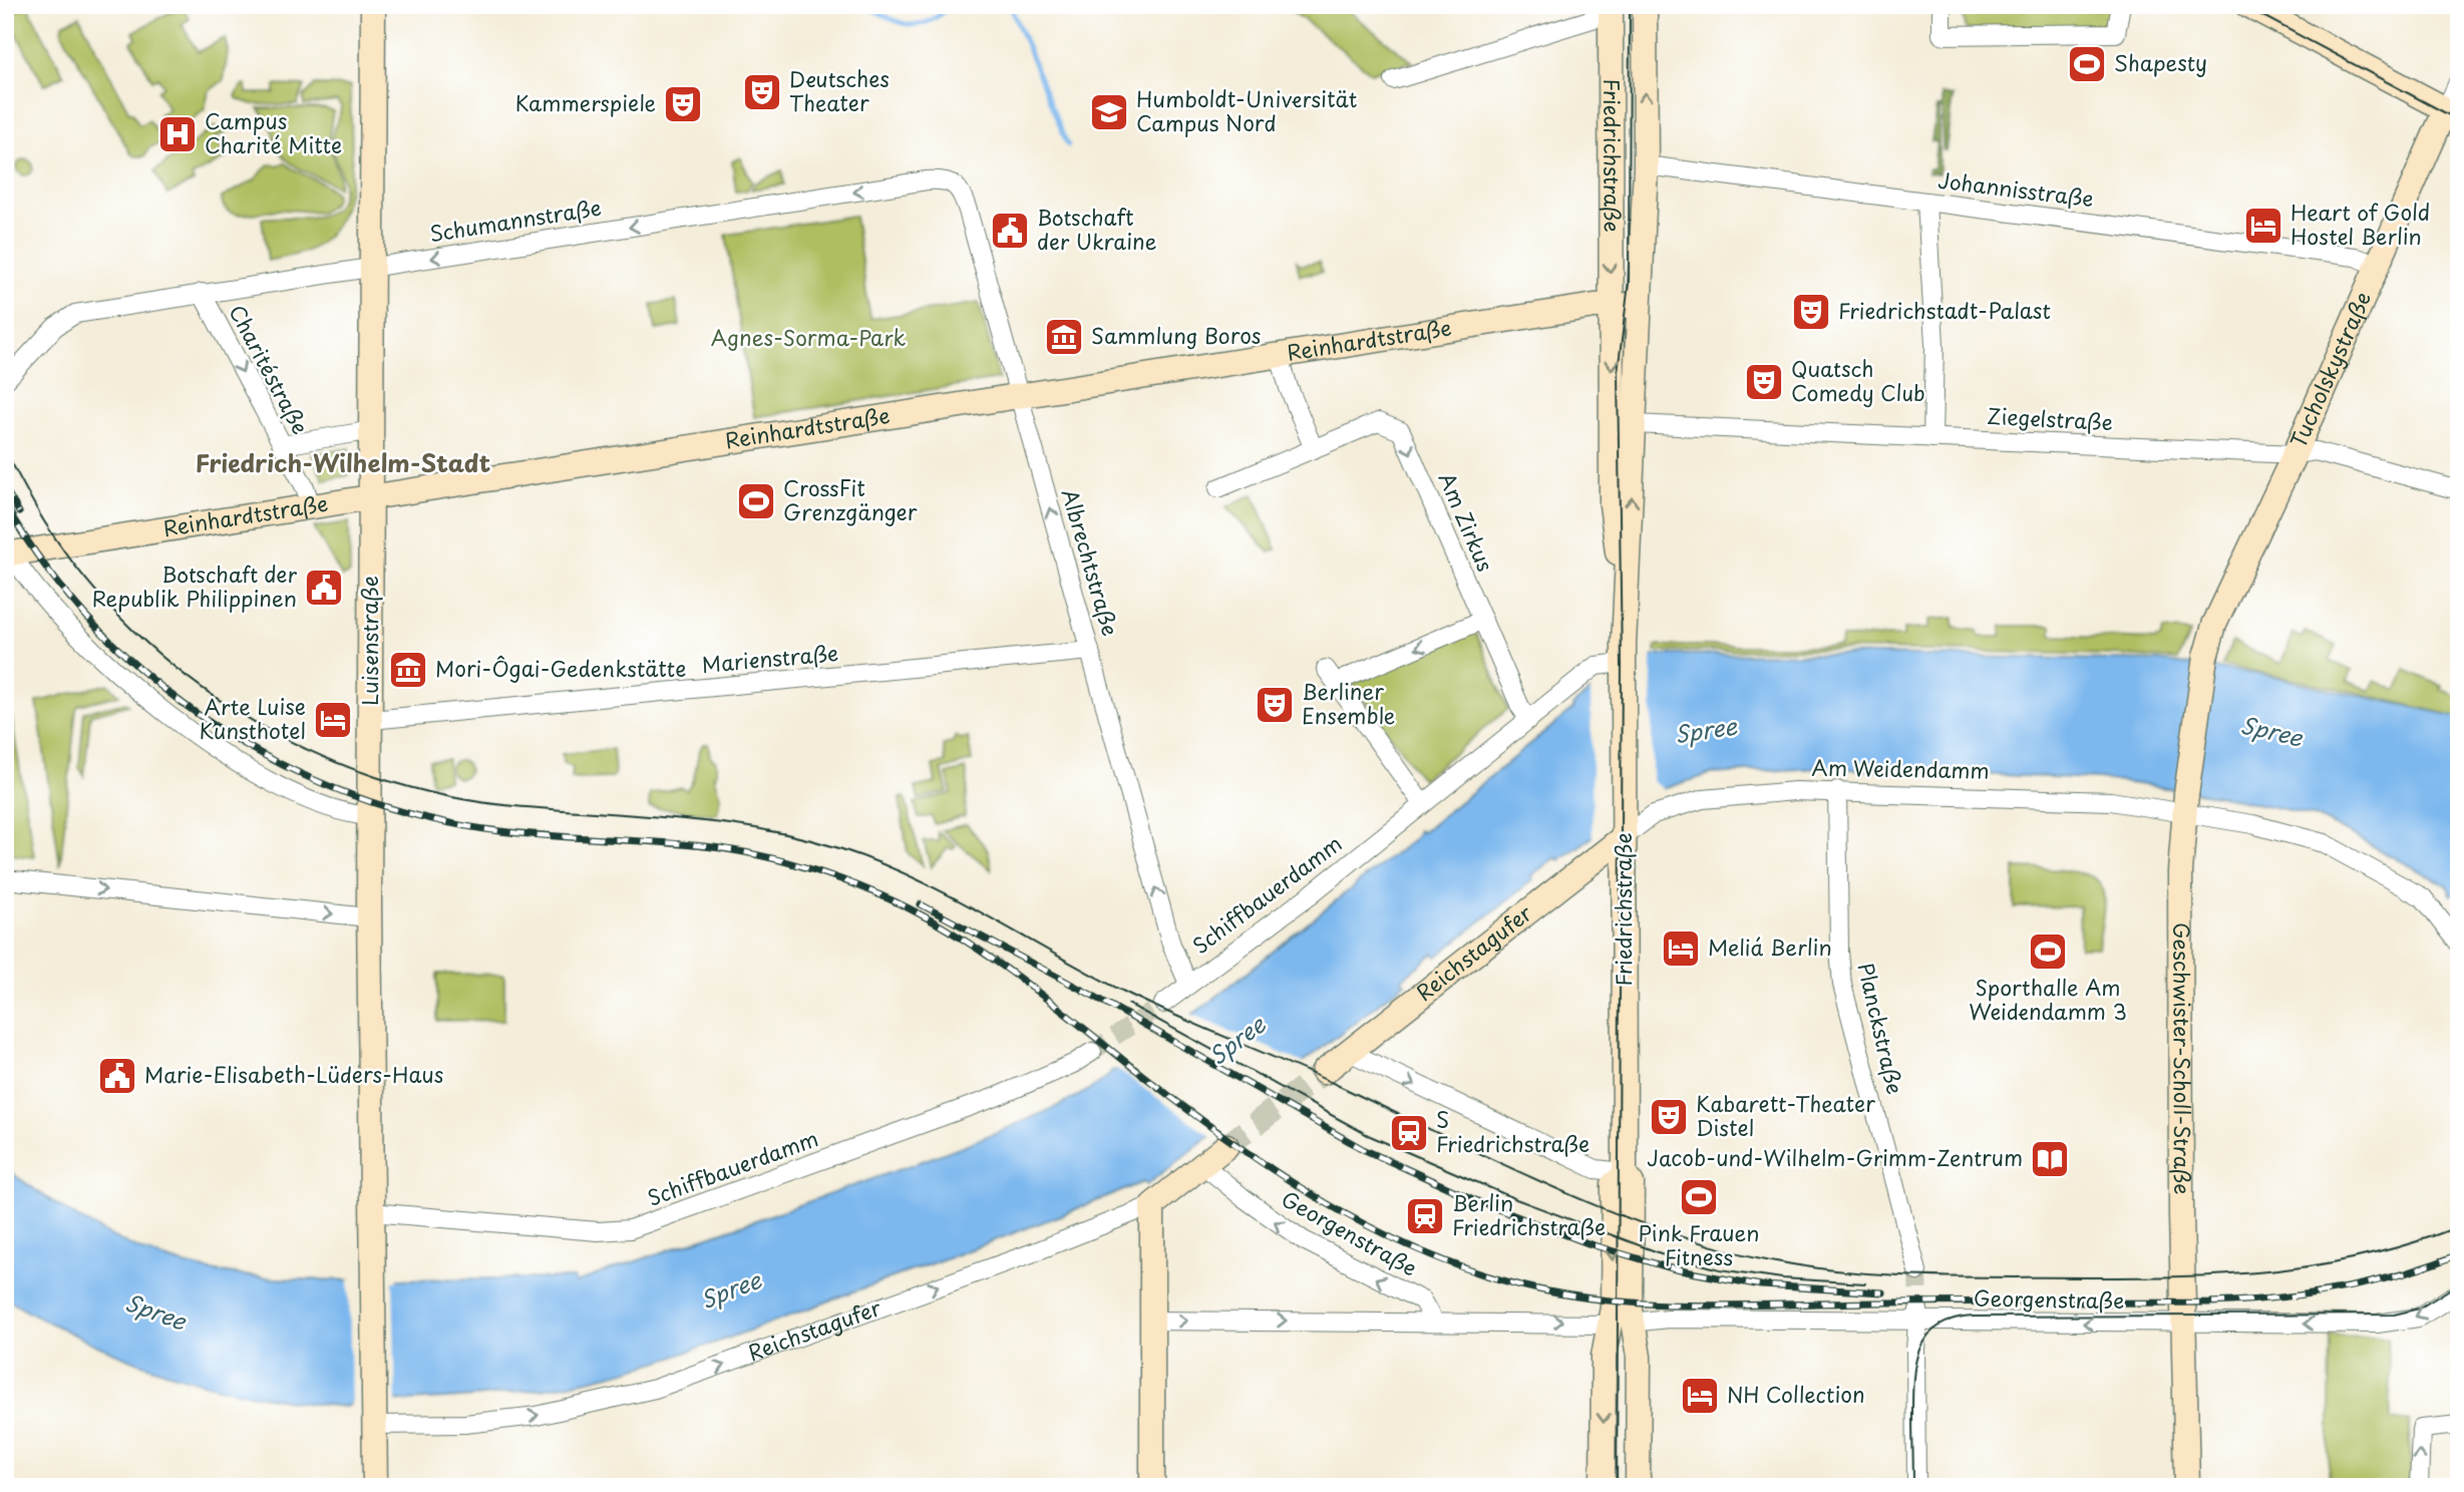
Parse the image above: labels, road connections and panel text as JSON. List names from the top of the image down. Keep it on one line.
{"streets":{"street":["Friedrichstraße","Johannisstraße","Schumannstraße","Reinhardtstraße","Tucholskystraße","Charitéstraße","Ziegelstraße","Am Zirkus","Albrechtstraße","Luisenstraße","Marienstraße","Am Weidendamm","Schiffbauerdamm","Reichstagufer","Planckstraße","Geschwister-Scholl-Straße","Georgenstraße"]},"crossings":[["Friedrichstraße","Johannisstraße"],["Friedrichstraße","Reinhardtstraße"],["Friedrichstraße","Ziegelstraße"],["Friedrichstraße","Am Weidendamm"],["Friedrichstraße","Schiffbauerdamm"],["Friedrichstraße","Reichstagufer"],["Friedrichstraße","Georgenstraße"],["Johannisstraße","Tucholskystraße"],["Schumannstraße","Charitéstraße"],["Schumannstraße","Albrechtstraße"],["Schumannstraße","Luisenstraße"],["Reinhardtstraße","Charitéstraße"],["Reinhardtstraße","Albrechtstraße"],["Reinhardtstraße","Luisenstraße"],["Tucholskystraße","Ziegelstraße"],["Tucholskystraße","Am Weidendamm"],["Tucholskystraße","Geschwister-Scholl-Straße"],["Am Zirkus","Schiffbauerdamm"],["Albrechtstraße","Marienstraße"],["Albrechtstraße","Schiffbauerdamm"],["Luisenstraße","Marienstraße"],["Luisenstraße","Schiffbauerdamm"],["Luisenstraße","Reichstagufer"],["Am Weidendamm","Reichstagufer"],["Am Weidendamm","Planckstraße"],["Am Weidendamm","Geschwister-Scholl-Straße"],["Reichstagufer","Georgenstraße"],["Geschwister-Scholl-Straße","Georgenstraße"]],"one_way":["Schumannstraße","Charitéstraße","Albrechtstraße","Reichstagufer"],"districts":["Friedrich-Wilhelm-Stadt"],"water":["Spree"],"parks":["Agnes-Sorma-Park"],"places":{"sports":["Shapesty","CrossFit Grenzgänger","Sporthalle Am Weidendamm 3","Pink Frauen Fitness"],"theatre":["Deutsches Theater","Kammerspiele","Friedrichstadt-Palast","Quatsch Comedy Club","Berliner Ensemble","Kabarett-Theater Distel"],"school or university":["Humboldt-Universität Campus Nord"],"hospital":["Campus Charité Mitte"],"hotel":["Heart of Gold Hostel Berlin","Arte Luise Kunsthotel","Meliá Berlin","NH Collection"],"public building":["Botschaft der Ukraine","Botschaft der Republik Philippinen","Marie-Elisabeth-Lüders-Haus"],"museum":["Sammlung Boros","Mori-Ôgai-Gedenkstätte"],"station":["S Friedrichstraße","Berlin Friedrichstraße"],"library":["Jacob-und-Wilhelm-Grimm-Zentrum"]}}
